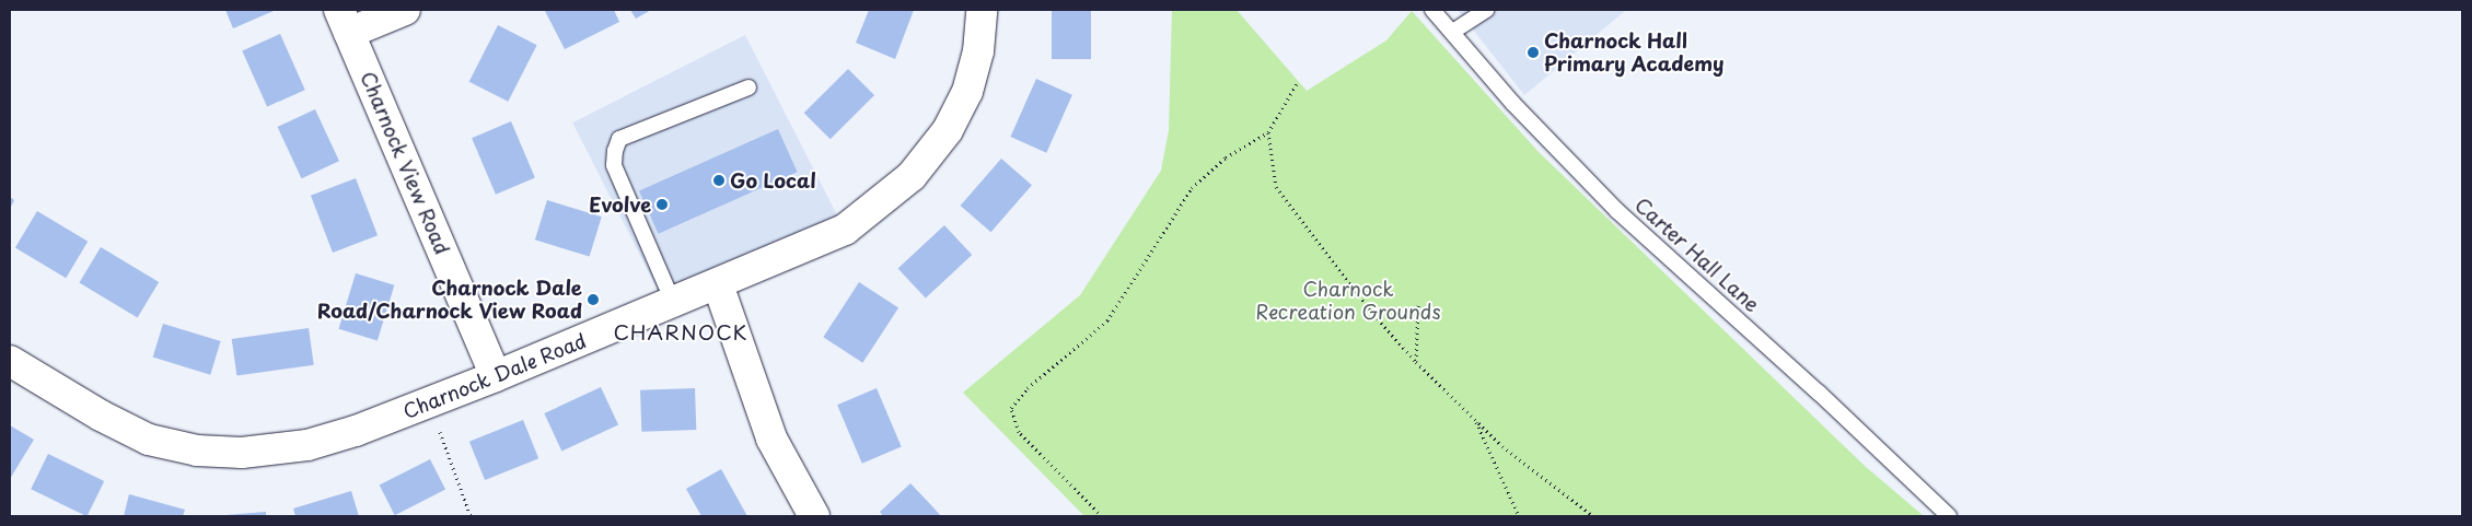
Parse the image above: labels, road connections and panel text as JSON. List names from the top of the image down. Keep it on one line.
{"streets":{"street":["Charnock View Road","Charnock Dale Road"],"lane":["Carter Hall Lane"]},"crossings":[["Charnock View Road","Charnock Dale Road"]],"districts":["CHARNOCK"],"parks":["Charnock Recreation Grounds"],"places":["Charnock Hall Primary Academy","Go Local","Evolve","Charnock Dale Road/Charnock View Road"]}
